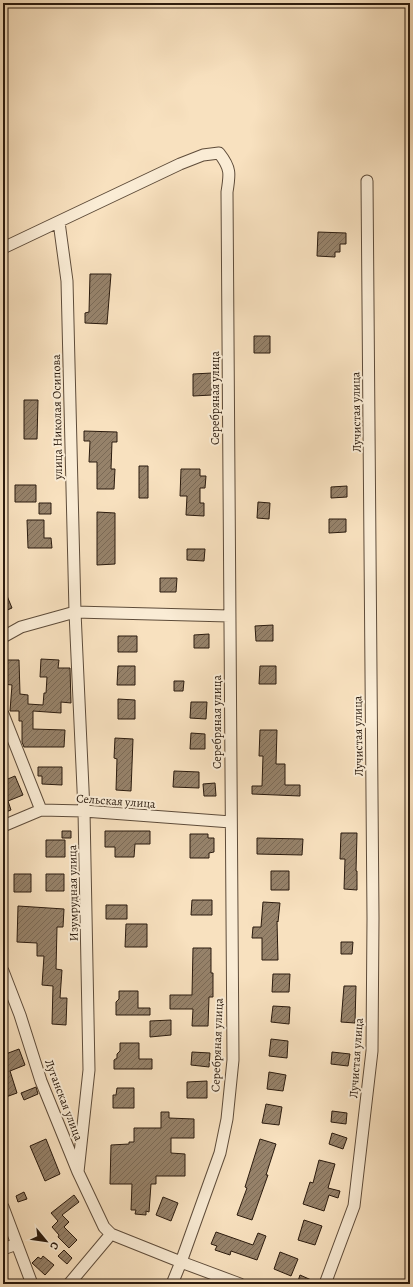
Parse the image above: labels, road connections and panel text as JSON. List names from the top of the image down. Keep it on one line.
{"streets":{"street":["Серебряная улица","Лучистая улица","улица Николая Осипова","Сельская улица","Изумрудная улица","Луганская улица"]},"crossings":[["Серебряная улица","улица Николая Осипова"],["Серебряная улица","Сельская улица"],["улица Николая Осипова","Изумрудная улица"],["Сельская улица","Изумрудная улица"],["Изумрудная улица","Луганская улица"]],"north":"bottom right"}
